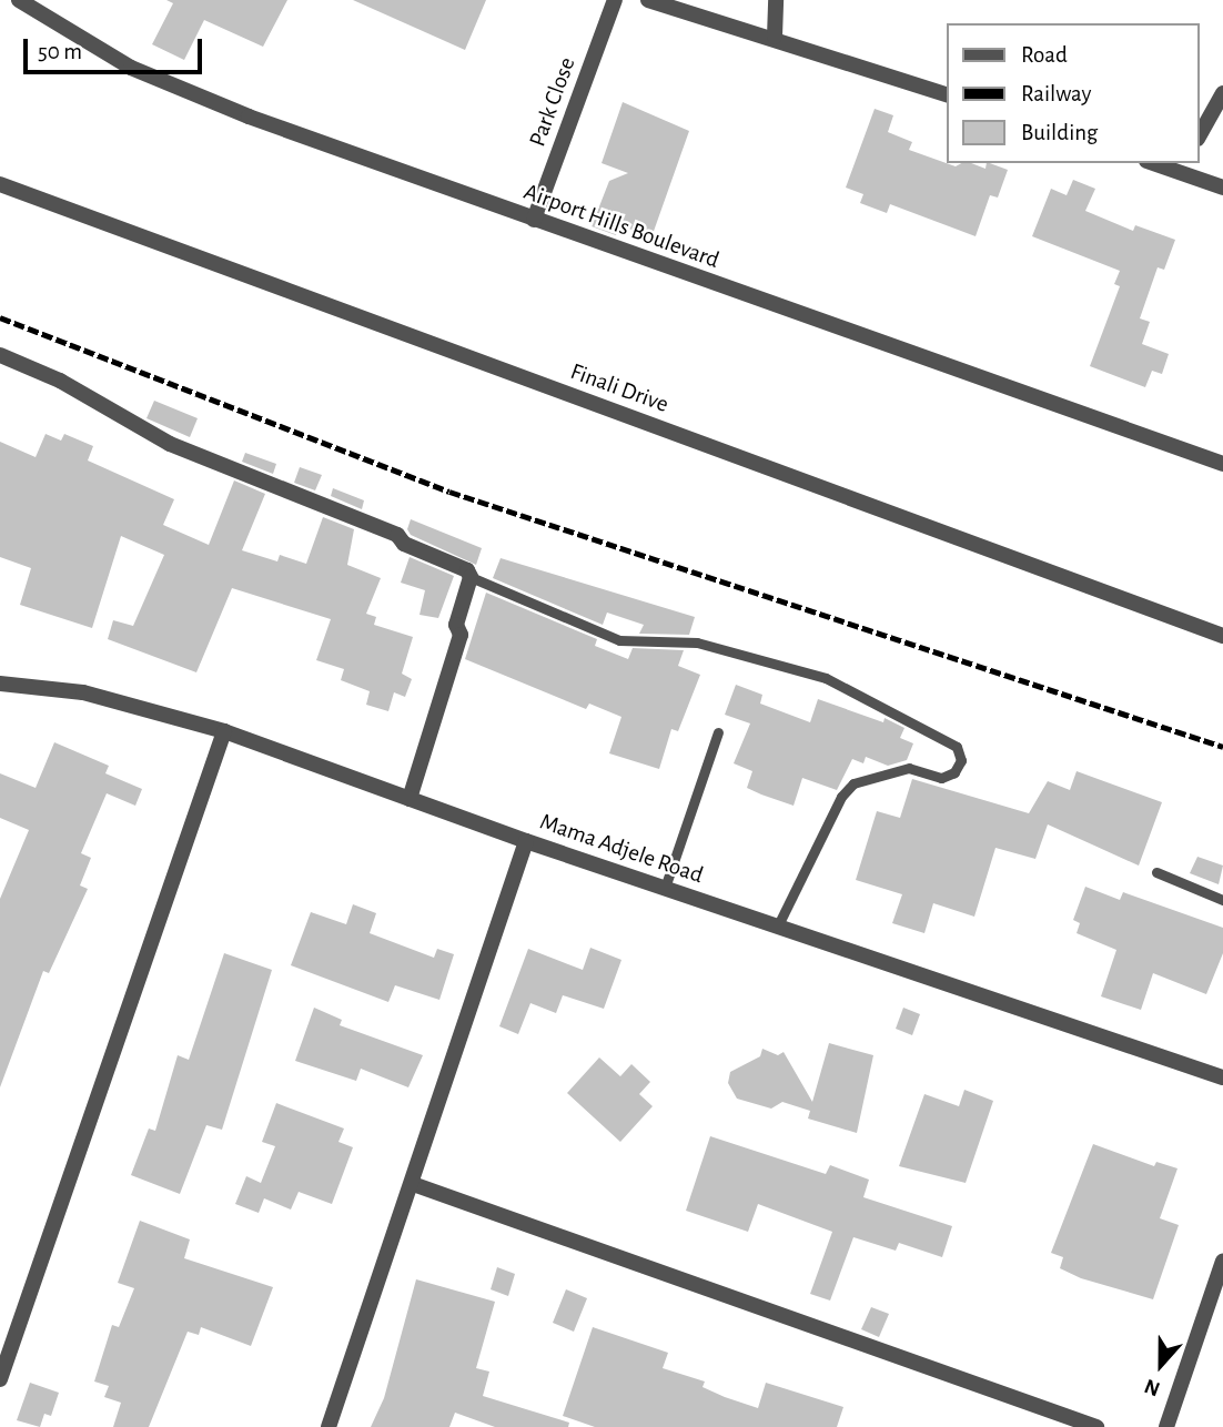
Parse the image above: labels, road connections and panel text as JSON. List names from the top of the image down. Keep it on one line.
{"streets":{"street":["Park Close","Airport Hills Boulevard","Finali Drive","Mama Adjele Road"]},"crossings":[["Park Close","Airport Hills Boulevard"]],"legend":["Road","Railway","Building"],"scale_bar":"50 m","north":"bottom"}
